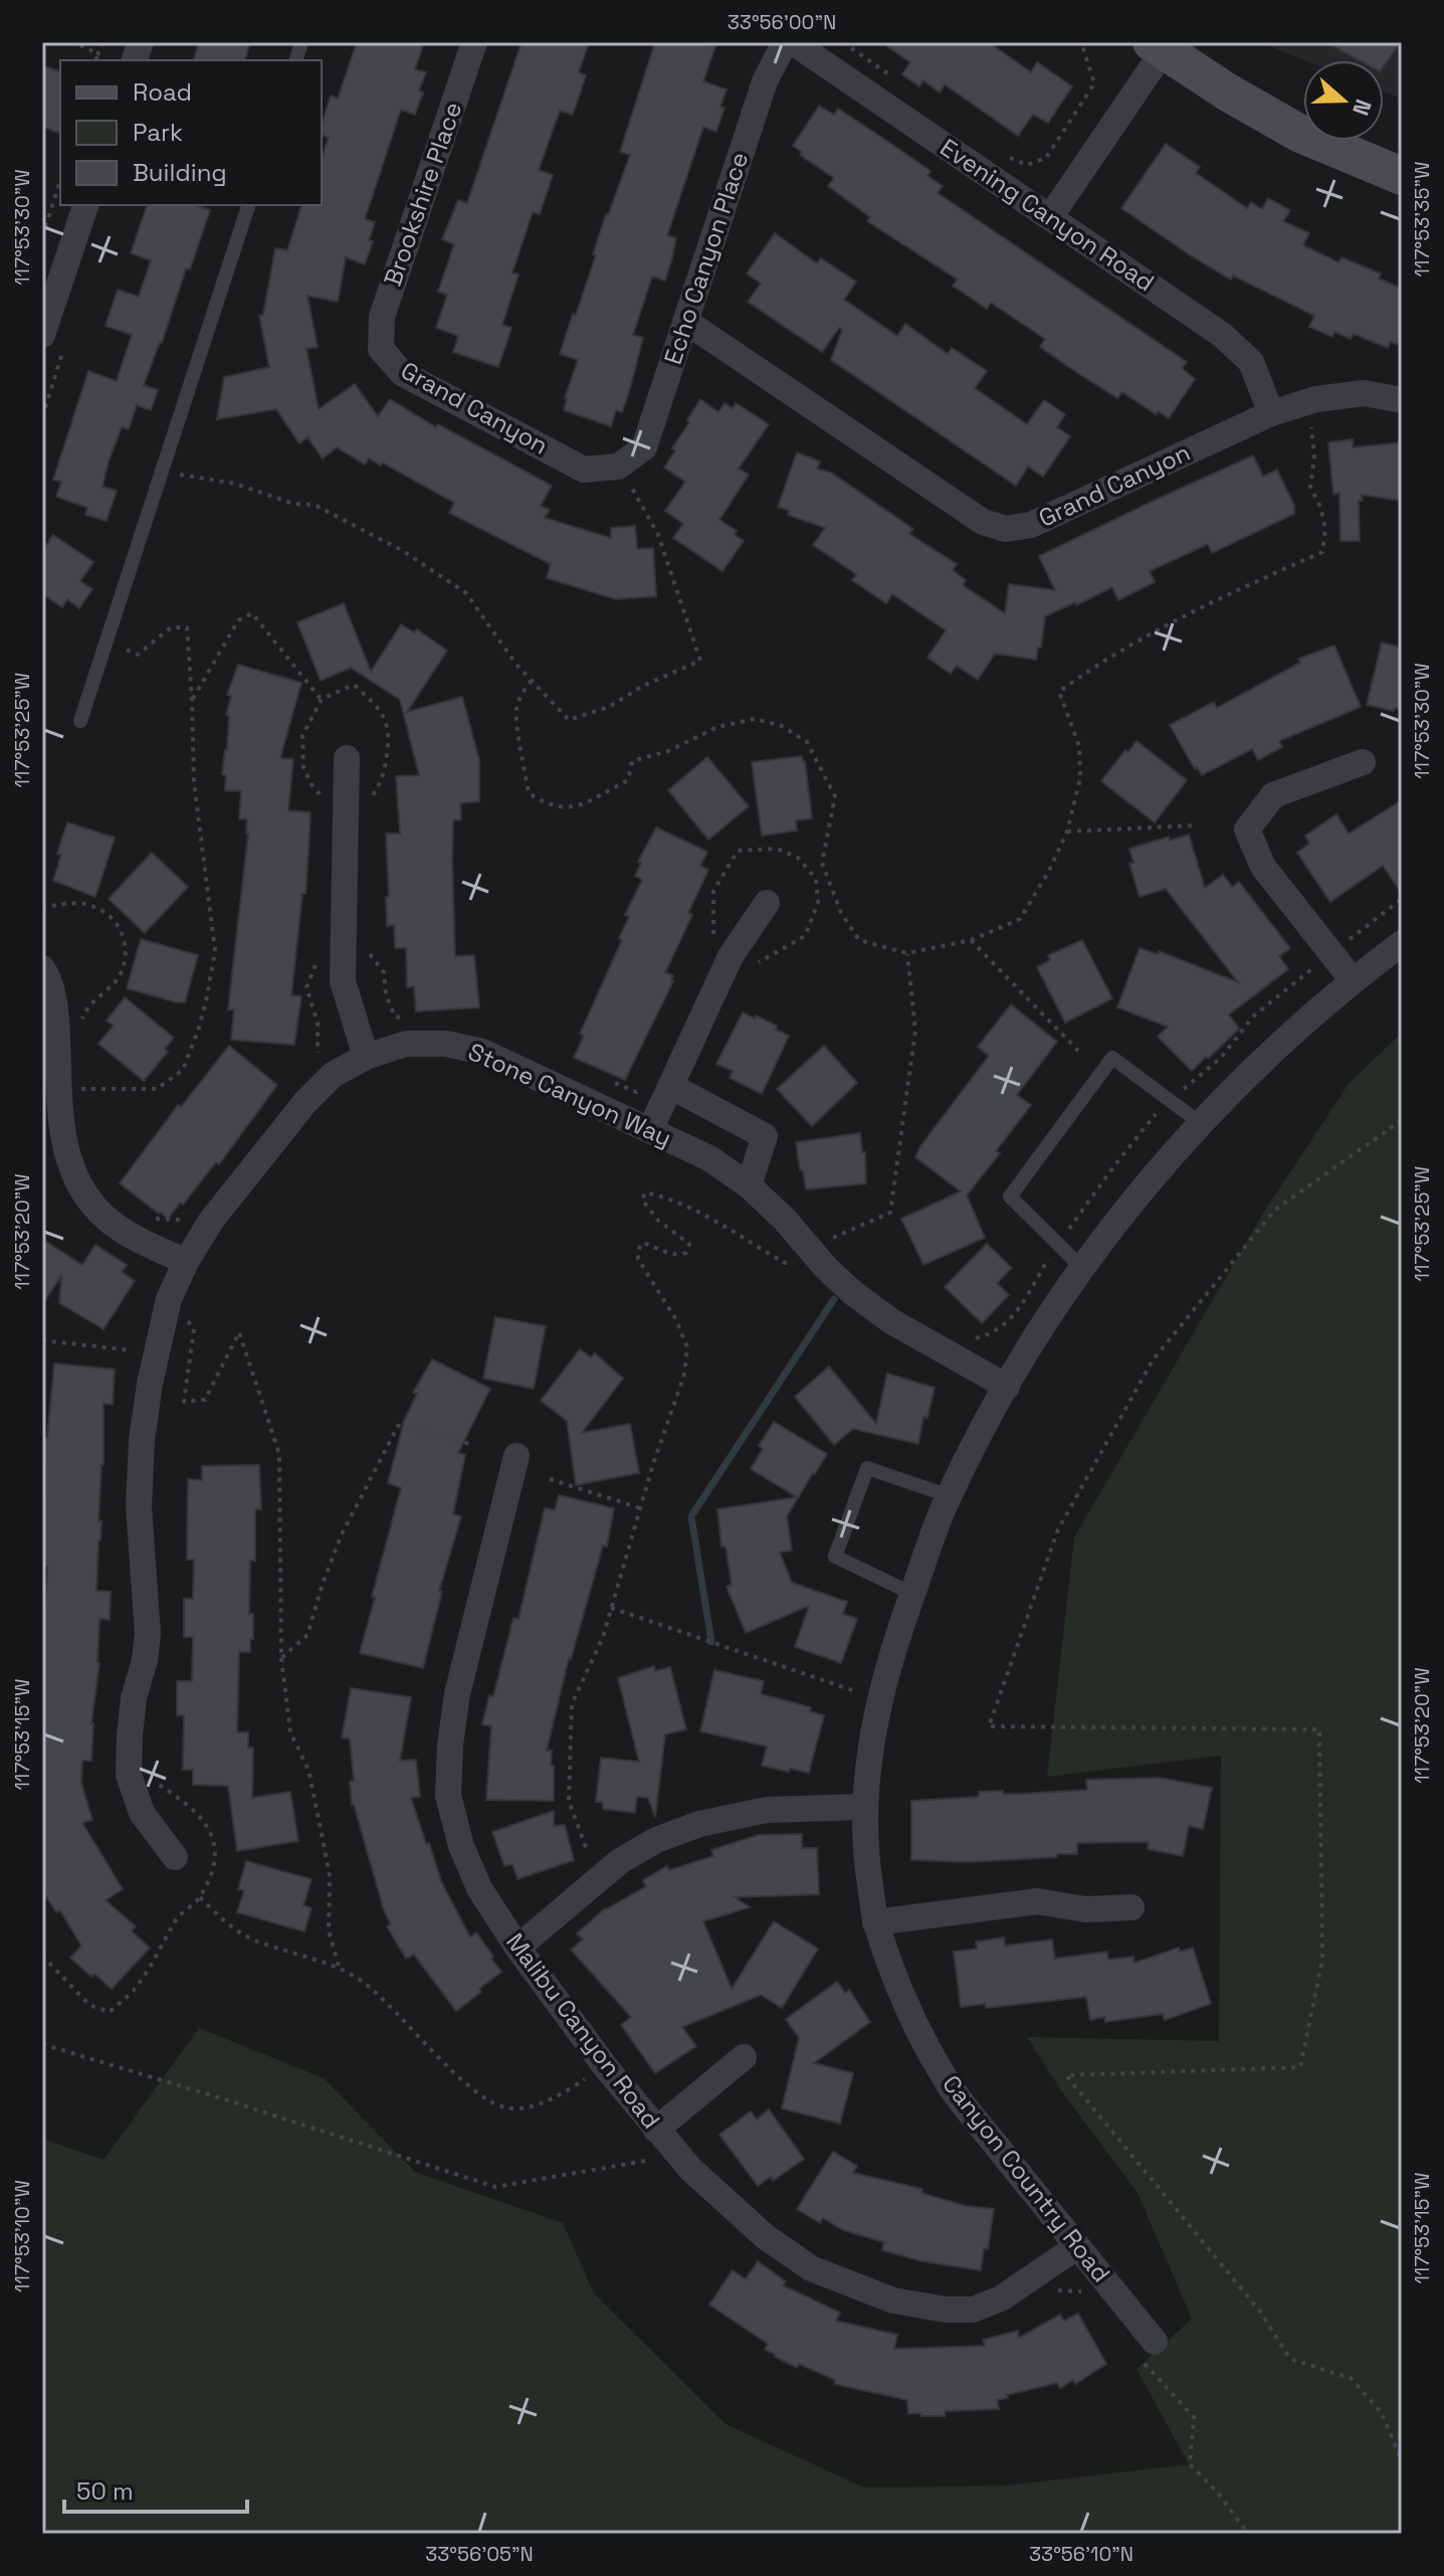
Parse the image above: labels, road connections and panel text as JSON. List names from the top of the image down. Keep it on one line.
{"streets":{"street":["Brookshire Place","Evening Canyon Road","Echo Canyon Place","Grand Canyon","Stone Canyon Way","Malibu Canyon Road","Canyon Country Road"]},"crossings":[["Brookshire Place","Grand Canyon"],["Evening Canyon Road","Grand Canyon"],["Echo Canyon Place","Grand Canyon"],["Stone Canyon Way","Canyon Country Road"],["Malibu Canyon Road","Canyon Country Road"]],"legend":["Road","Park","Building"],"scale_bar":"50 m","north":"right","coordinates":["33°56'00\"N","117°53'35\"W","117°53'30\"W","117°53'25\"W","117°53'20\"W","117°53'15\"W","117°53'10\"W","33°56'05\"N","33°56'10\"N"]}
